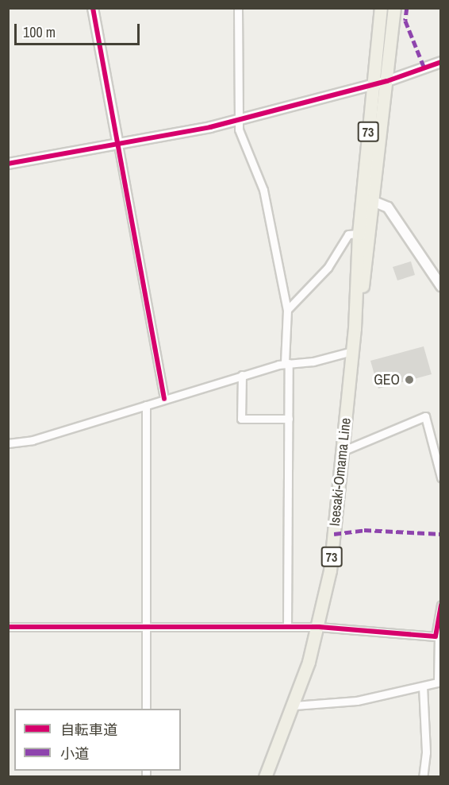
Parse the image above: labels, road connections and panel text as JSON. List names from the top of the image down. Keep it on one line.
{"streets":{"main road":["73","Isesaki-Omama Line"]},"places":["GEO"],"legend":["自転車道","小道"],"scale_bar":"100 m"}
